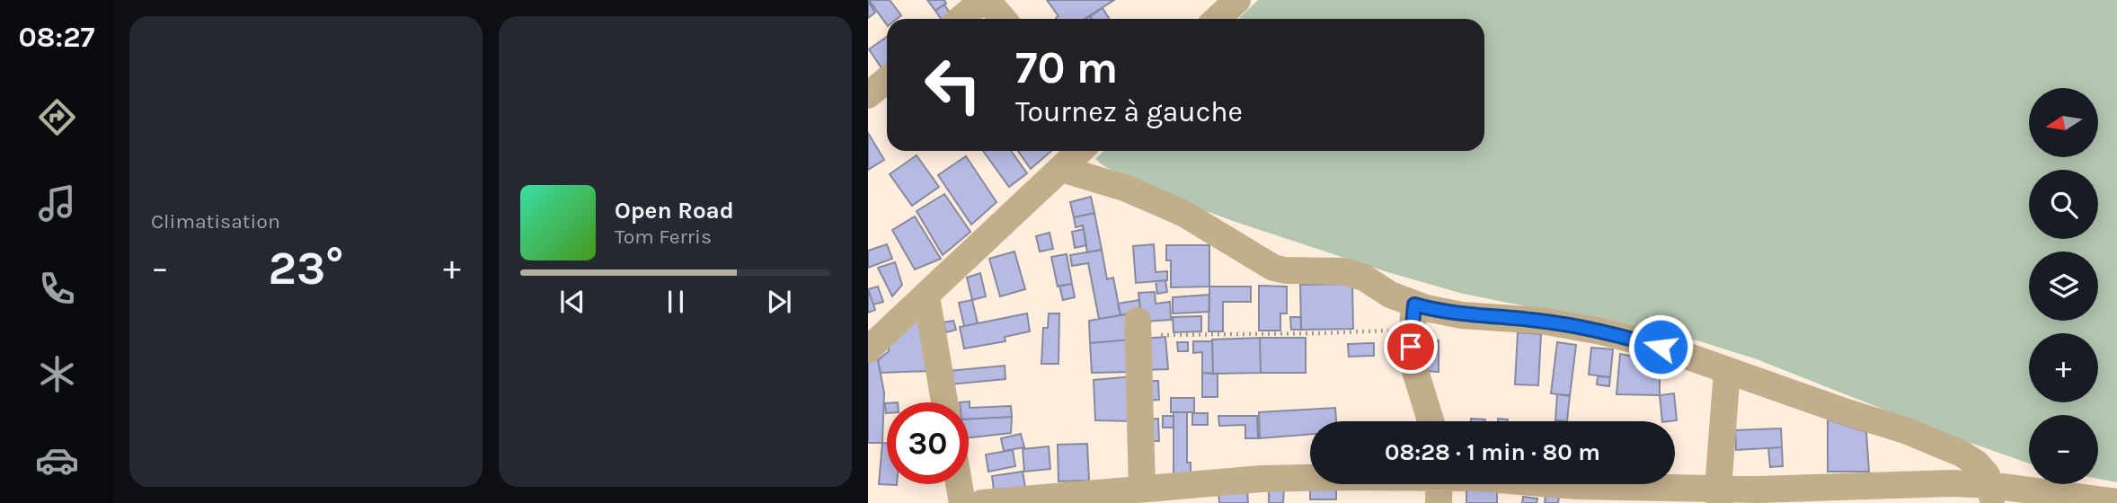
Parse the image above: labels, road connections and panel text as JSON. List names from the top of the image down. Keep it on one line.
{"north":"left","page":{"tabs":"08:27","tile":"Climatisation","turn":["70 m","Tournez à gauche"],"map_buttons":["+","−"],"song":["Open Road","Tom Ferris"],"heat":["−","23°","+"],"limit":"30","trip":"08:28 · 1 min · 80 m"}}
